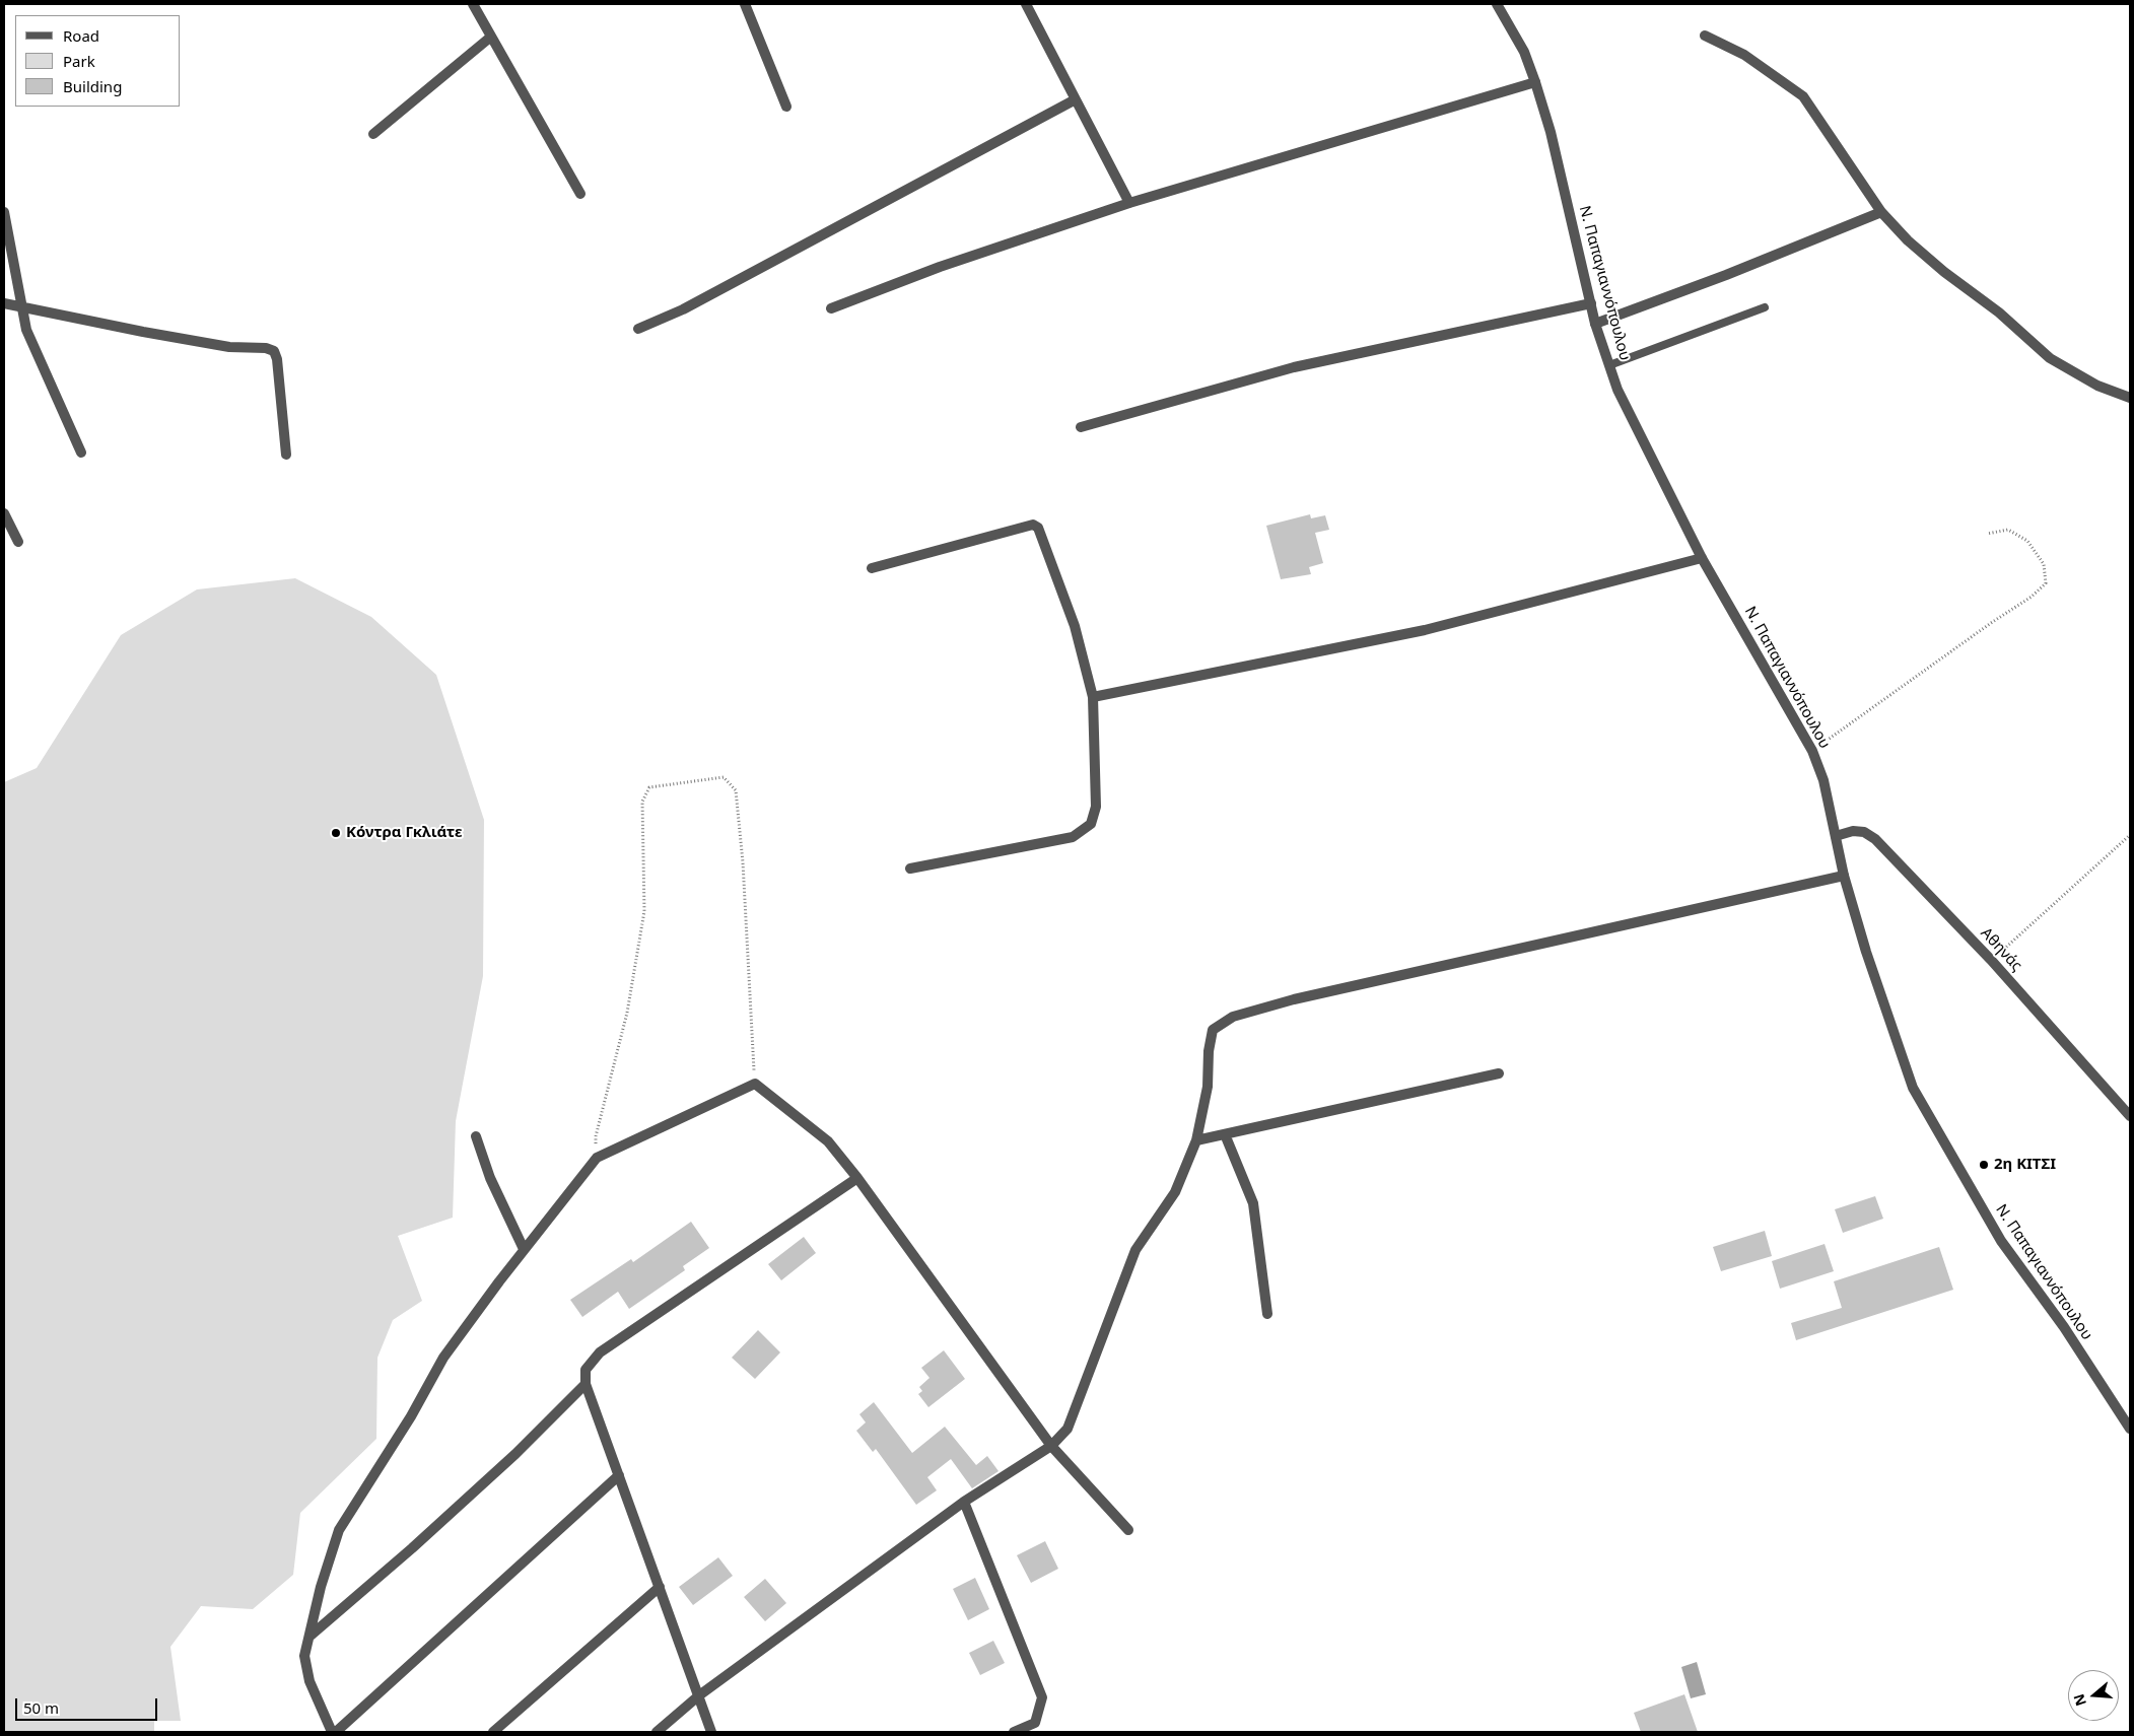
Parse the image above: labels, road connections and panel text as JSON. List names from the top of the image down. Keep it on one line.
{"streets":{"street":["Ν. Παπαγιαννόπουλου","Αθηνάς"]},"crossings":[["Ν. Παπαγιαννόπουλου","Αθηνάς"]],"places":["Κόντρα Γκλιάτε","2η ΚΙΤΣΙ"],"legend":["Road","Park","Building"],"scale_bar":"50 m","north":"left"}
